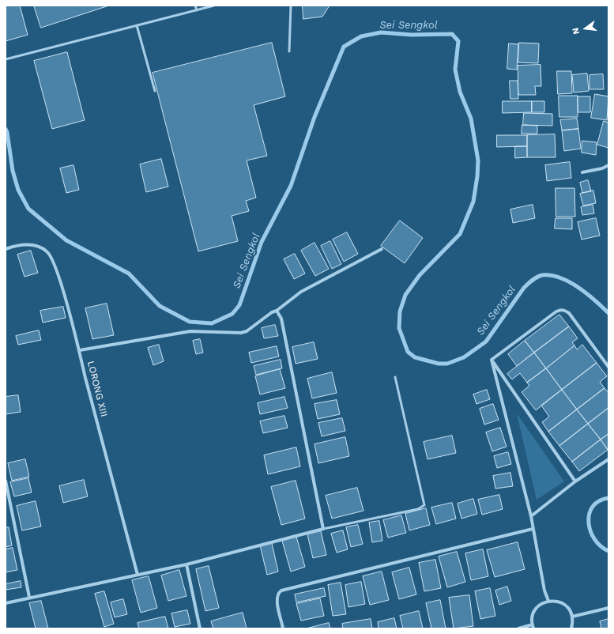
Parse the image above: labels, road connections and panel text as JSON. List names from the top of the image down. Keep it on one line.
{"streets":{"street":["LORONG XIII"]},"water":["Sei Sengkol"],"north":"left"}
